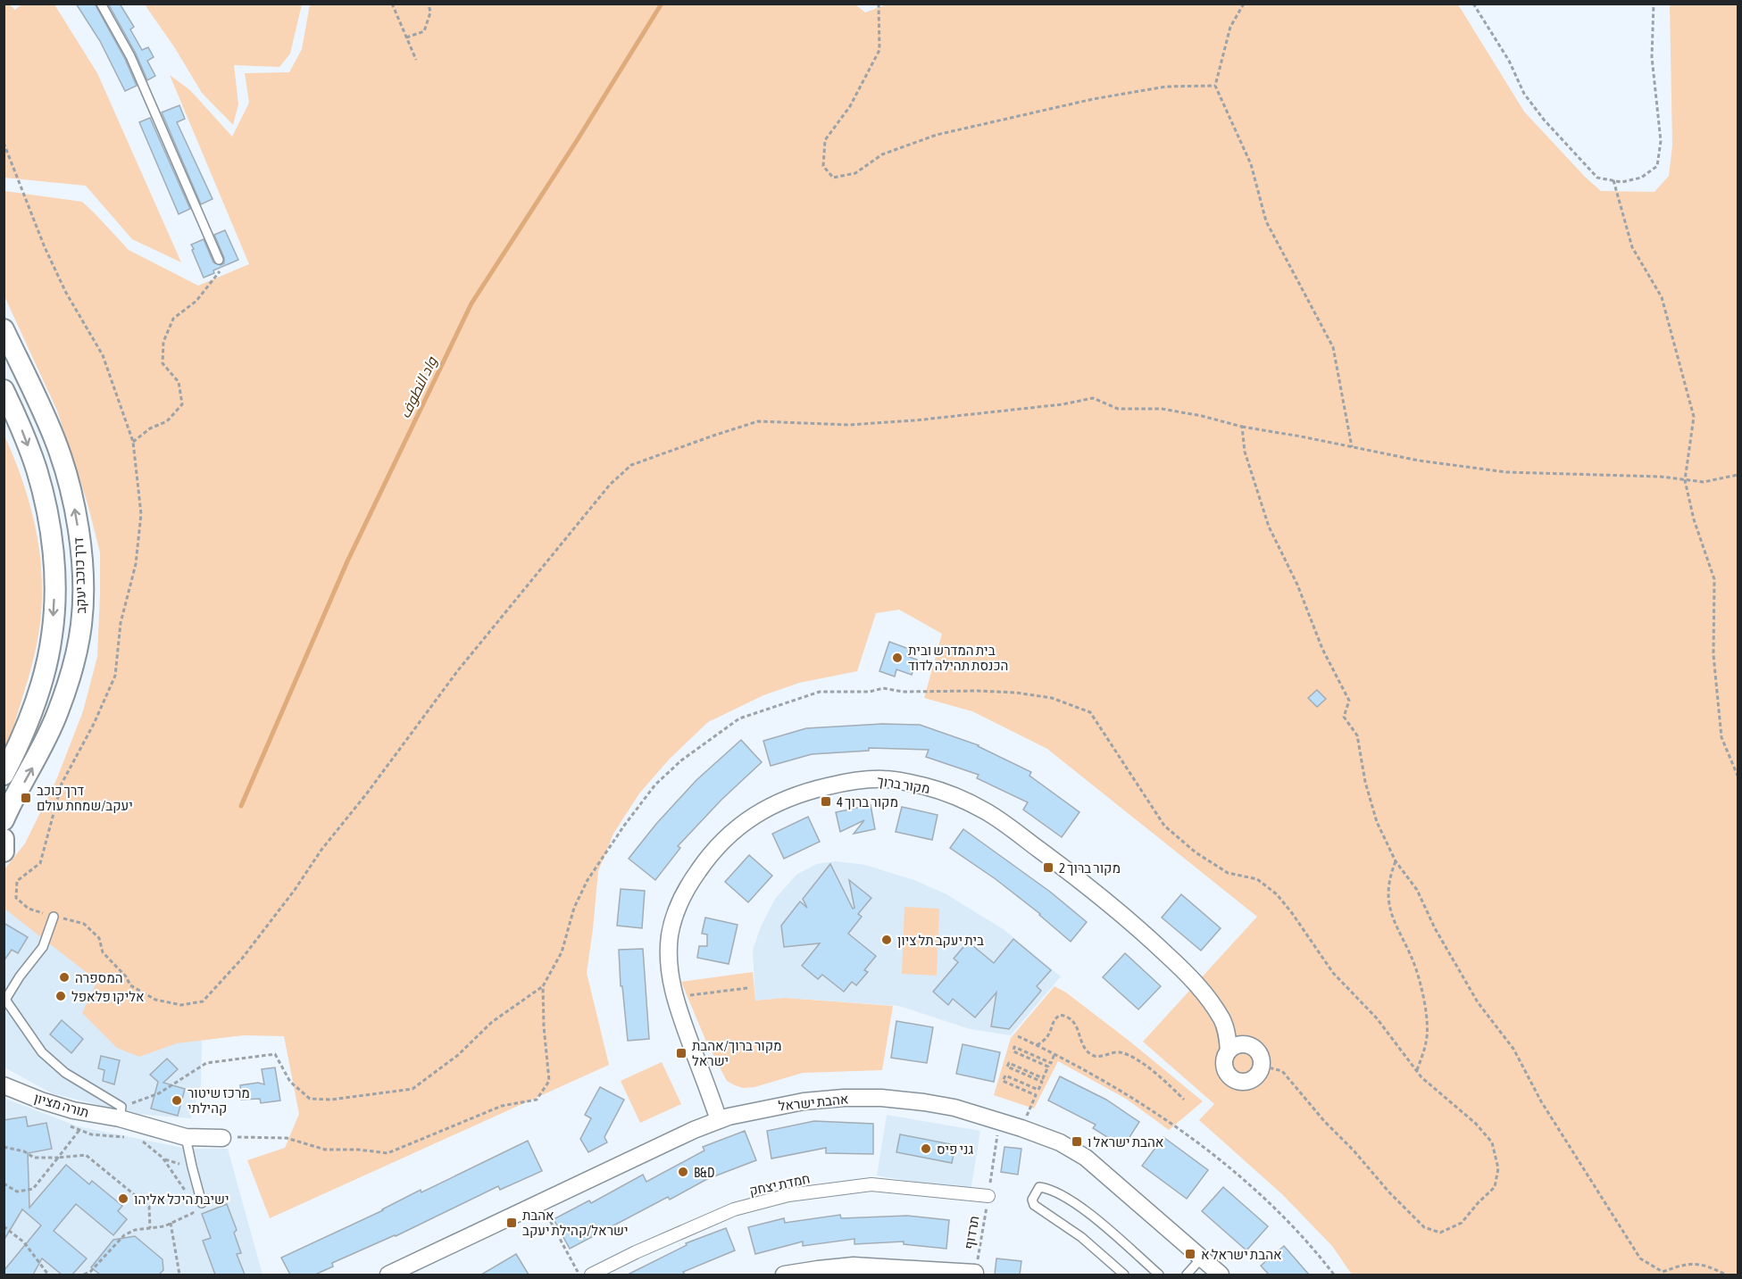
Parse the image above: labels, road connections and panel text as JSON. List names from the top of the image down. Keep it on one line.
{"streets":{"street":["דרך כוכב יעקב","מקור ברוך","אהבת ישראל","תורה מציון","חמדת יצחק"],"path":["תרדוף"]},"crossings":[["מקור ברוך","אהבת ישראל"],["אהבת ישראל","תרדוף"],["חמדת יצחק","תרדוף"]],"water":["واد النطوف"],"places":{"other":["בית המדרש ובית הכנסת תהילה לדוד","בית יעקב תל ציון","המספרה","אליקו פלאפל","מרכז שיטור קהילתי","גני פיס","B&D","ישיבת היכל אליהו"],"transit":["דרך כוכב יעקב/שמחת עולם","מקור ברוך 4","מקור ברוך 2","מקור ברוך/אהבת ישראל","אהבת ישראל ו","אהבת ישראל/קהילת יעקב","אהבת ישראל א"]}}
